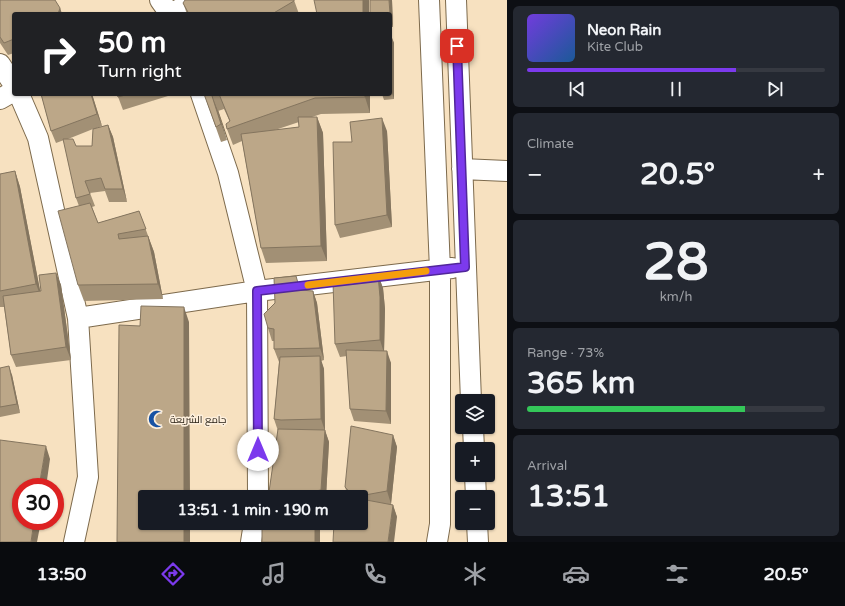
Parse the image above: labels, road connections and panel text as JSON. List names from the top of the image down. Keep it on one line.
{"places":{"mosque":["جامع الشريعة"]},"page":{"turn":["50 m","Turn right"],"song":["Neon Rain","Kite Club"],"tile":["Climate",["28","km/h"],["Range · 73%","365 km"],["Arrival","13:51"]],"heat":["−","20.5°","+"],"map_buttons":["+","−"],"limit":"30","trip":"13:51 · 1 min · 190 m","tabs":["13:50","20.5°"]}}
